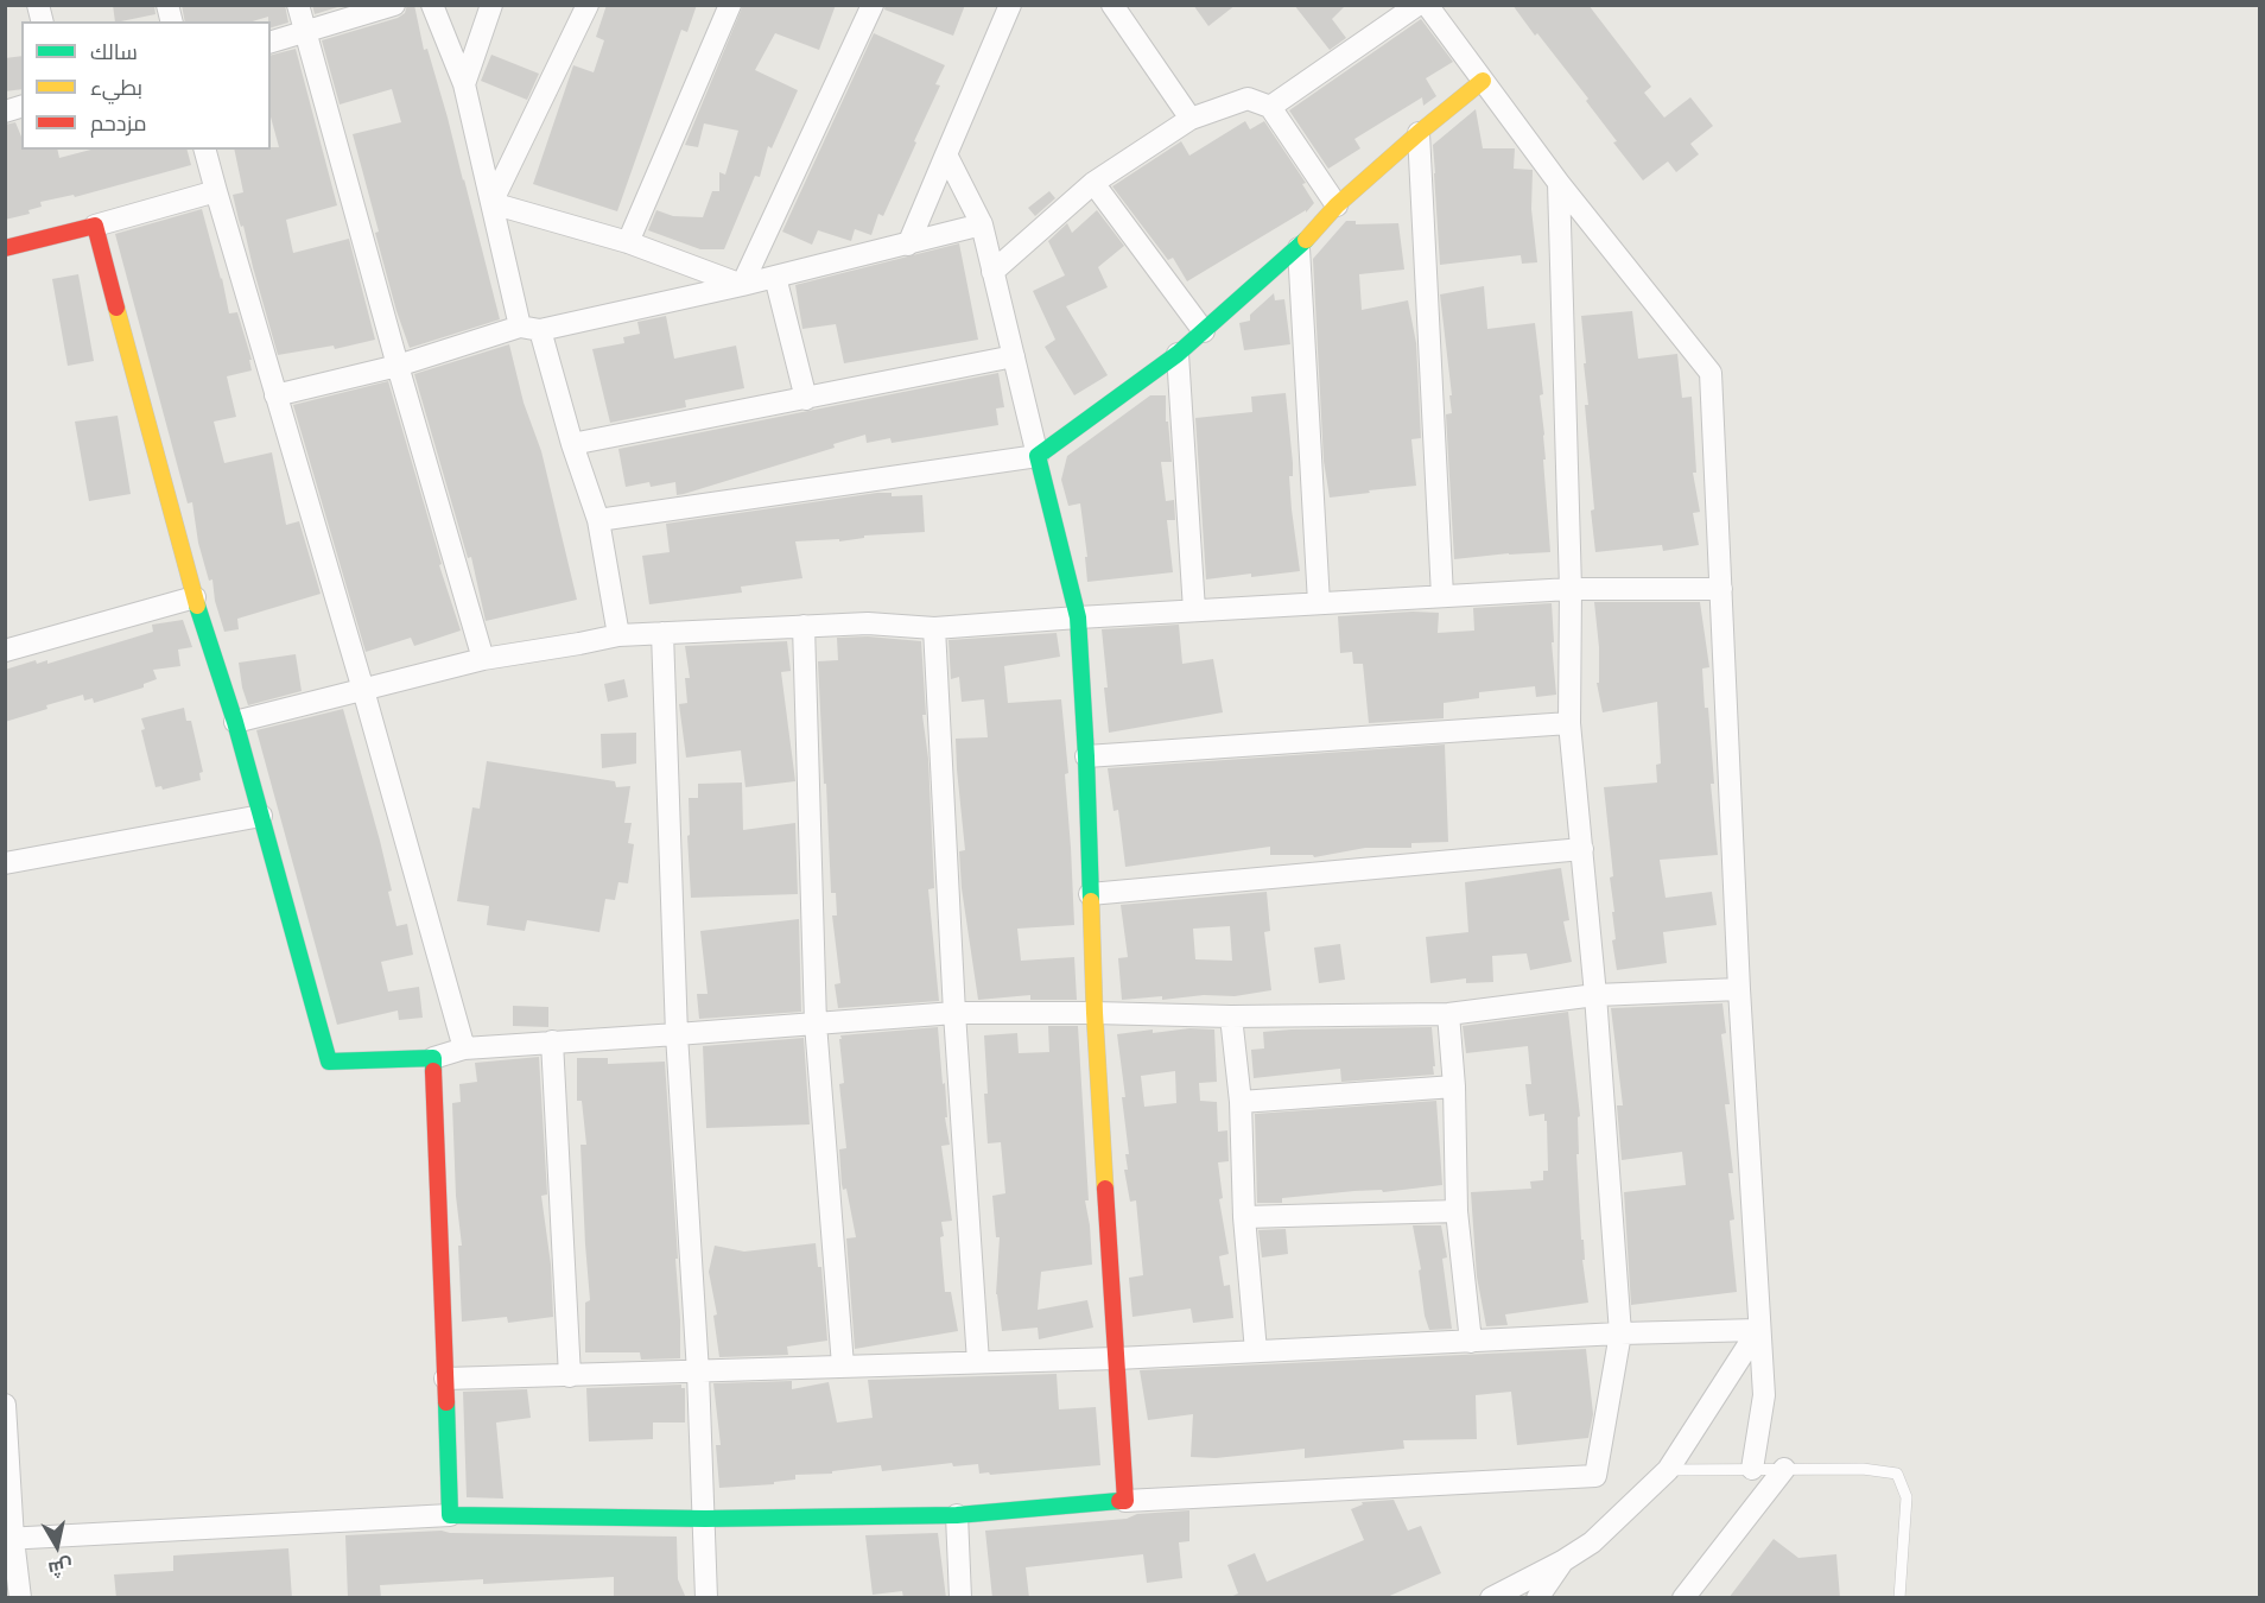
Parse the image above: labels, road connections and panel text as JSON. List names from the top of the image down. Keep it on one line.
{"legend":["سالك","بطيء","مزدحم"],"north":"bottom"}
